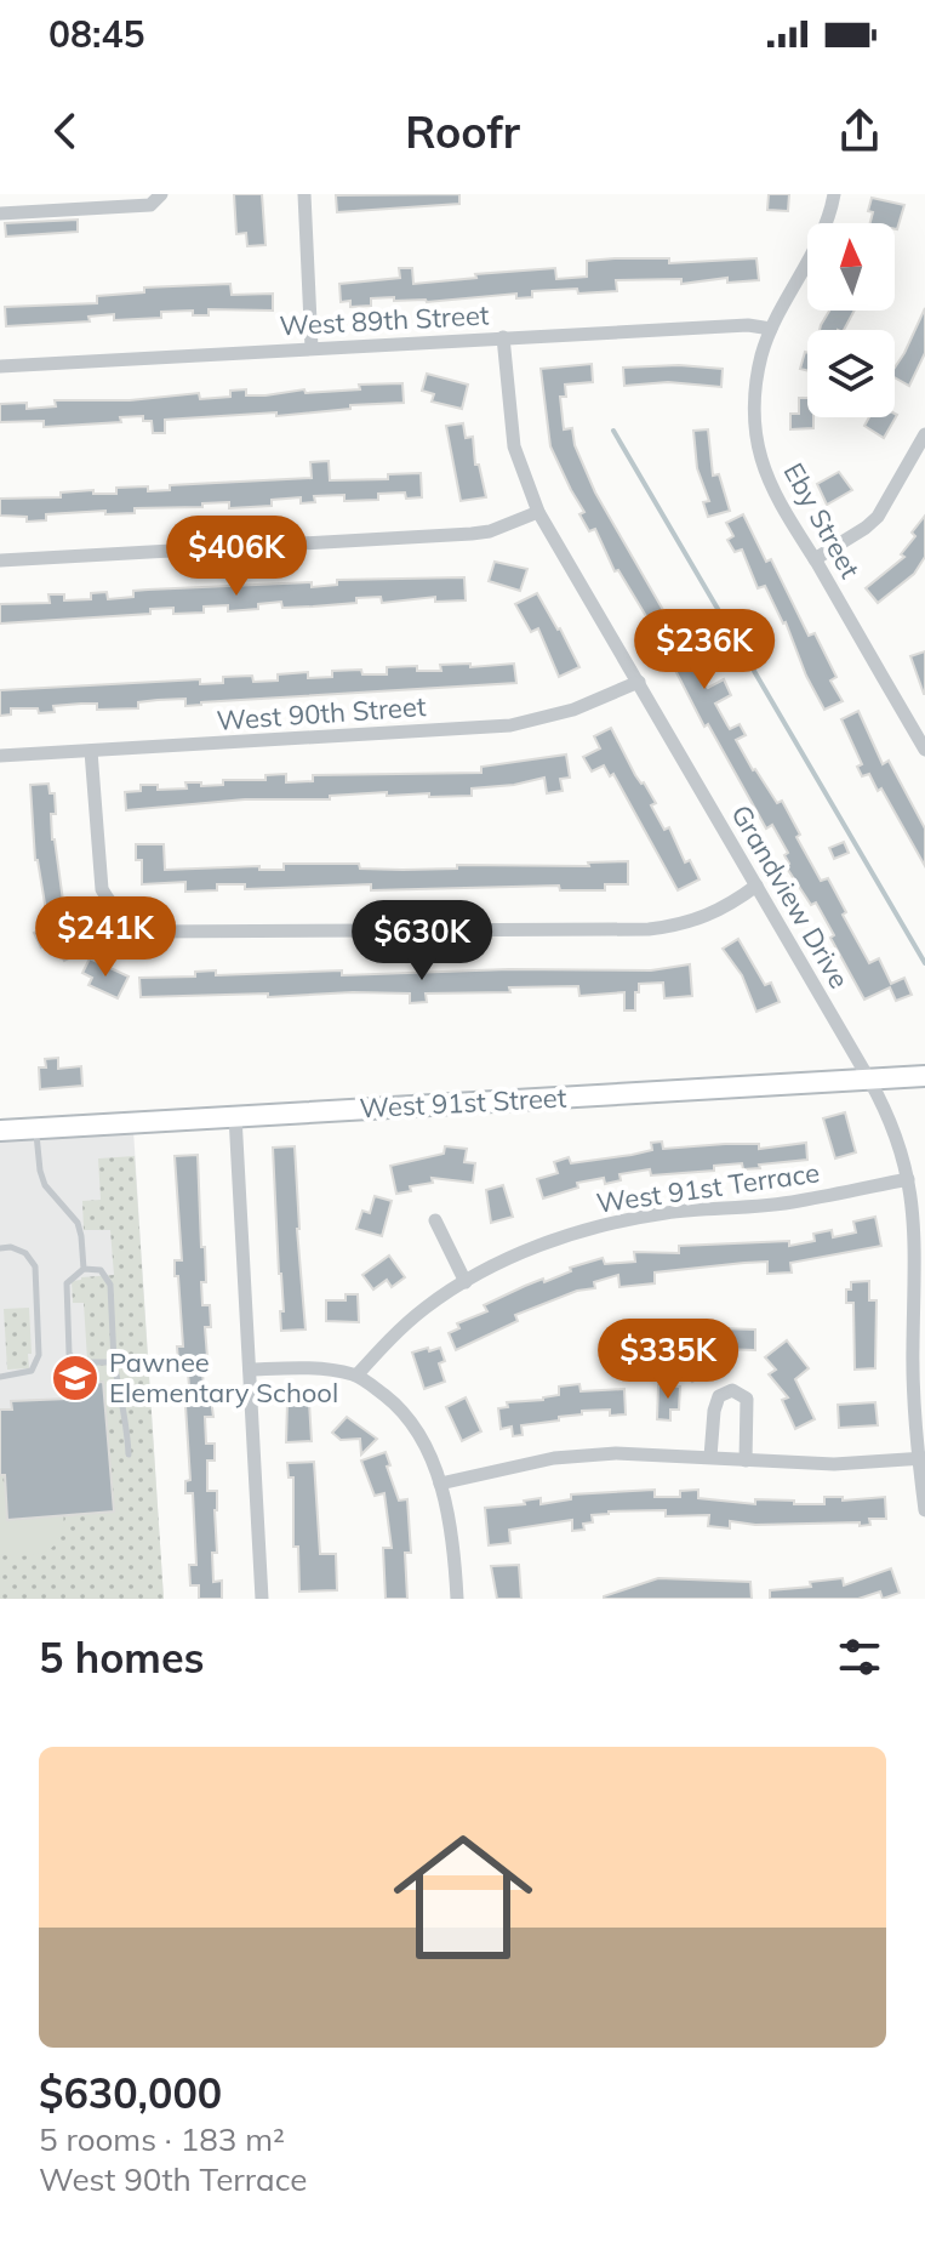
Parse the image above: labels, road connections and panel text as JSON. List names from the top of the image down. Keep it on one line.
{"streets":{"street":["West 89th Street","Eby Street","West 90th Street","Grandview Drive","West 91st Street","West 91st Terrace"]},"crossings":[["West 89th Street","Eby Street"],["West 89th Street","Grandview Drive"],["West 90th Street","Grandview Drive"],["Grandview Drive","West 91st Street"],["Grandview Drive","West 91st Terrace"]],"places":{"school or university":["Pawnee Elementary School"]},"north":"top","page":{"status":"08:45","header":"Roofr","price":["$406K","$236K","$241K","$630K","$335K"],"heading":"5 homes","list":[{"name":"$630,000","note":"5 rooms · 183 m² · West 90th Terrace"}]}}
